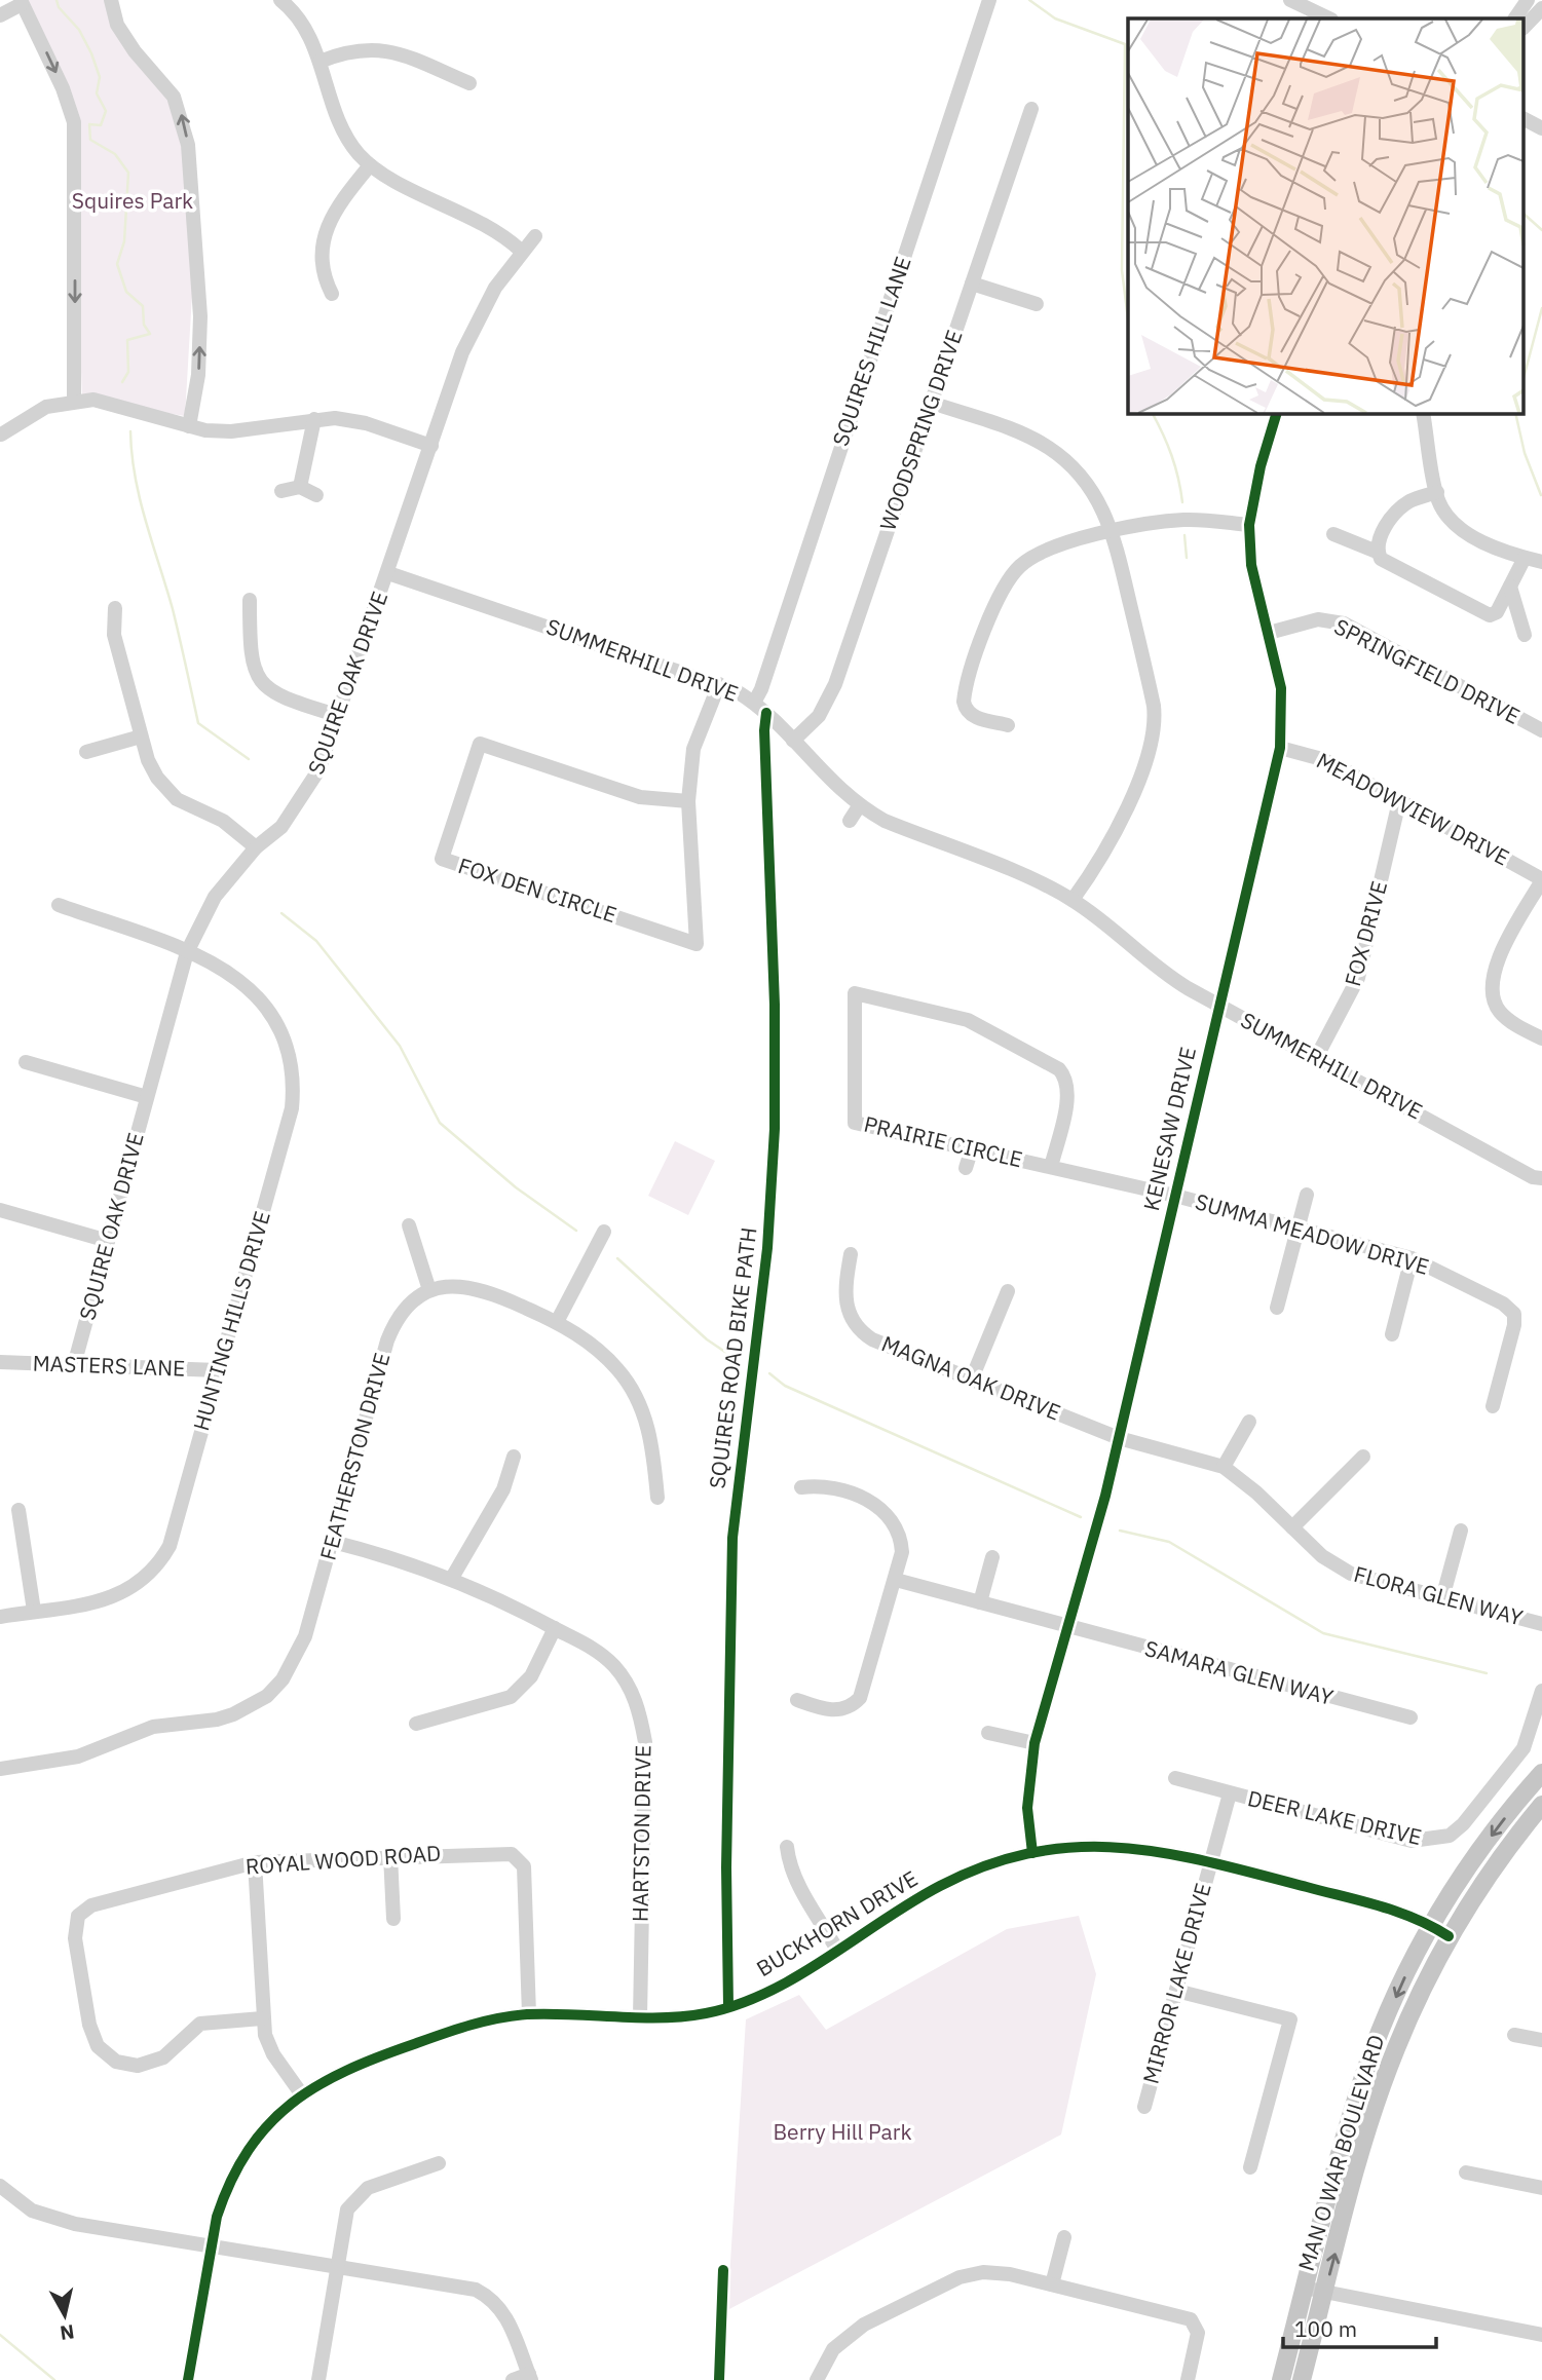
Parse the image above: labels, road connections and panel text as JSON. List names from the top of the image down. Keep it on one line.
{"streets":{"main road":["MAN O WAR BOULEVARD"],"street":["SQUIRES HILL LANE","WOODSPRING DRIVE","SUMMERHILL DRIVE","SPRINGFIELD DRIVE","SQUIRE OAK DRIVE","MEADOWVIEW DRIVE","FOX DEN CIRCLE","FOX DRIVE","KENESAW DRIVE","PRAIRIE CIRCLE","SUMMA MEADOW DRIVE","HUNTING HILLS DRIVE","MASTERS LANE","MAGNA OAK DRIVE","FEATHERSTON DRIVE","FLORA GLEN WAY","SAMARA GLEN WAY","DEER LAKE DRIVE","HARTSTON DRIVE","ROYAL WOOD ROAD","BUCKHORN DRIVE","MIRROR LAKE DRIVE"],"cycle path":["SQUIRES ROAD BIKE PATH"]},"crossings":[["SQUIRES HILL LANE","SUMMERHILL DRIVE"],["WOODSPRING DRIVE","SUMMERHILL DRIVE"],["SUMMERHILL DRIVE","SQUIRE OAK DRIVE"],["SUMMERHILL DRIVE","FOX DEN CIRCLE"],["SUMMERHILL DRIVE","FOX DRIVE"],["SUMMERHILL DRIVE","KENESAW DRIVE"],["SPRINGFIELD DRIVE","KENESAW DRIVE"],["SQUIRE OAK DRIVE","HUNTING HILLS DRIVE"],["SQUIRE OAK DRIVE","MASTERS LANE"],["MEADOWVIEW DRIVE","FOX DRIVE"],["MEADOWVIEW DRIVE","KENESAW DRIVE"],["KENESAW DRIVE","PRAIRIE CIRCLE"],["KENESAW DRIVE","SUMMA MEADOW DRIVE"],["KENESAW DRIVE","MAGNA OAK DRIVE"],["KENESAW DRIVE","FLORA GLEN WAY"],["KENESAW DRIVE","SAMARA GLEN WAY"],["KENESAW DRIVE","BUCKHORN DRIVE"],["PRAIRIE CIRCLE","SUMMA MEADOW DRIVE"],["HUNTING HILLS DRIVE","MASTERS LANE"],["MAGNA OAK DRIVE","FLORA GLEN WAY"],["FEATHERSTON DRIVE","HARTSTON DRIVE"],["DEER LAKE DRIVE","MIRROR LAKE DRIVE"],["HARTSTON DRIVE","BUCKHORN DRIVE"],["ROYAL WOOD ROAD","BUCKHORN DRIVE"],["BUCKHORN DRIVE","MIRROR LAKE DRIVE"],["BUCKHORN DRIVE","MAN O WAR BOULEVARD"]],"parks":["Squires Park","Berry Hill Park"],"scale_bar":"100 m","north":"bottom"}
